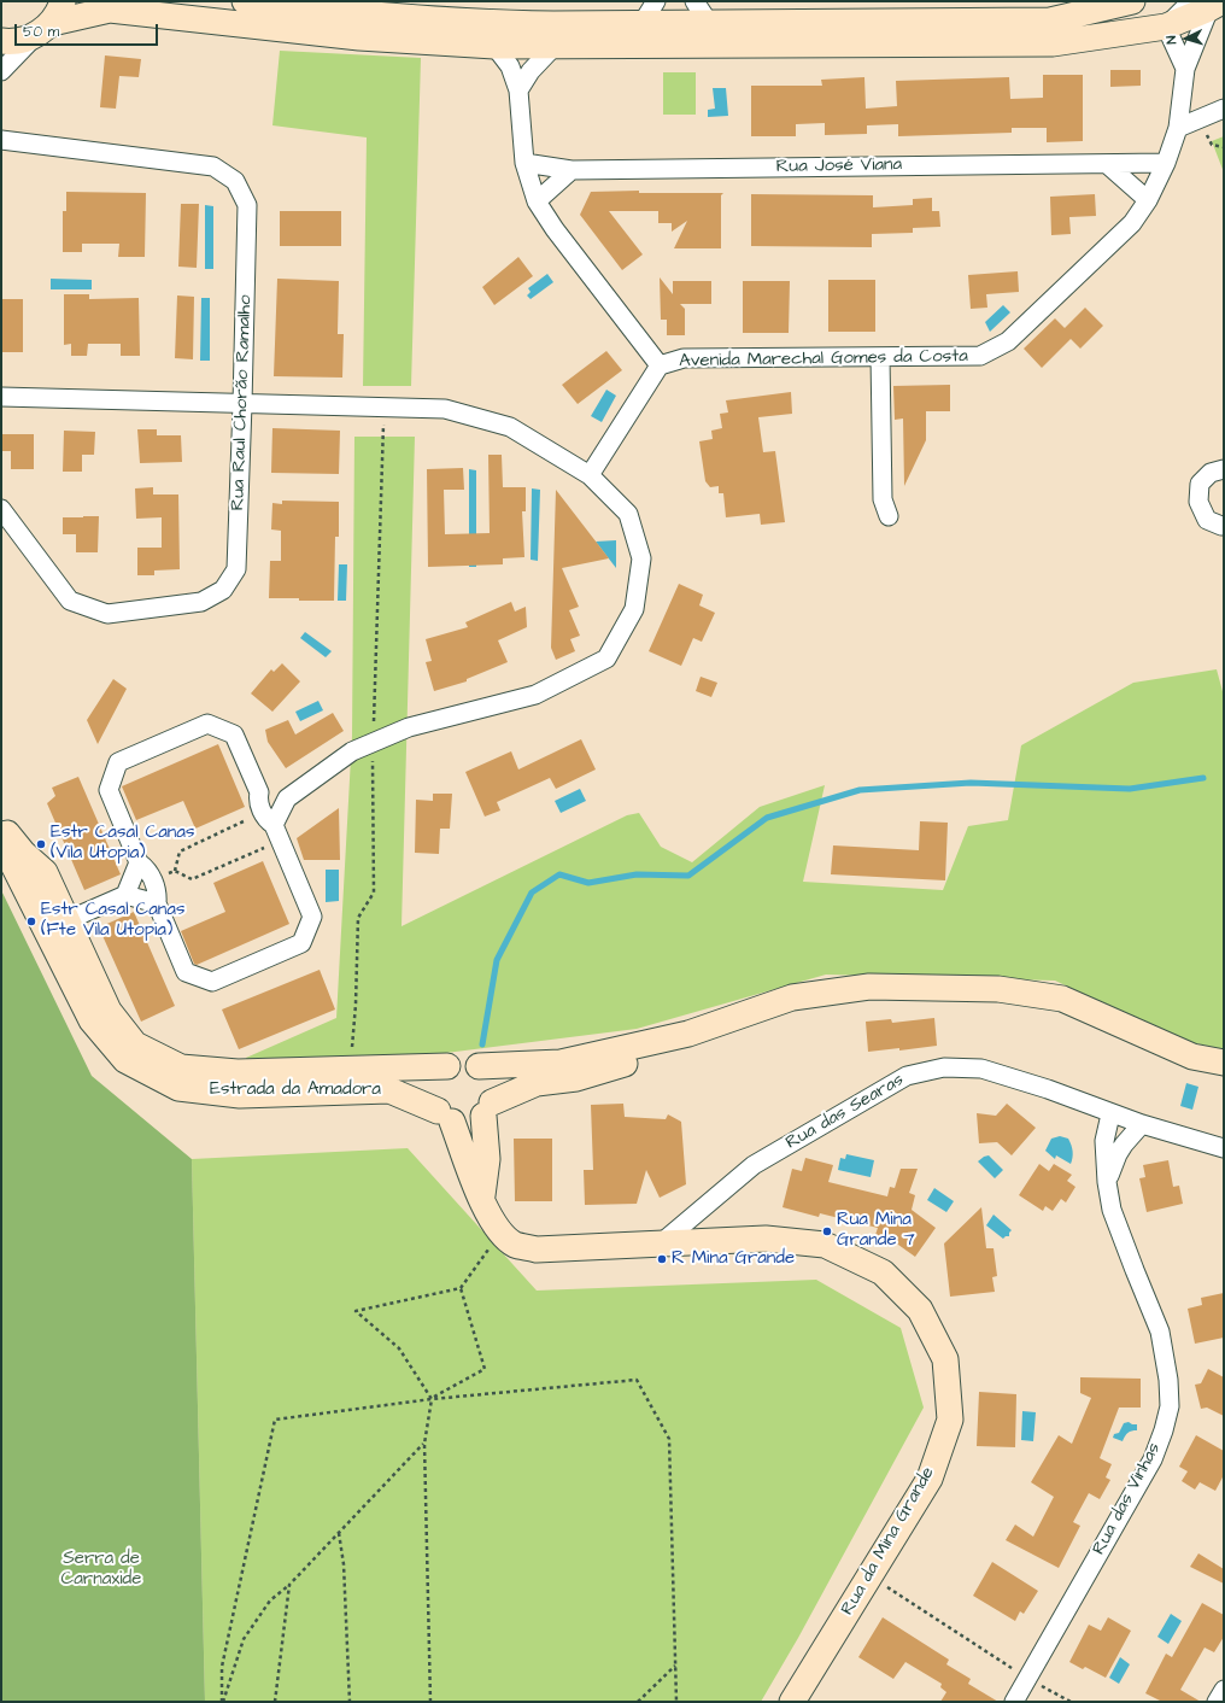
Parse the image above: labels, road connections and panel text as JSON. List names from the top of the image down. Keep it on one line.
{"streets":{"street":["Rua José Viana","Avenida Marechal Gomes da Costa","Rua Raul Chorão Ramalho","Estrada da Amadora","Rua das Searas","Rua das Vinhas","Rua da Mina Grande"]},"crossings":[["Rua José Viana","Avenida Marechal Gomes da Costa"],["Estrada da Amadora","Rua da Mina Grande"],["Rua das Searas","Rua das Vinhas"],["Rua das Searas","Rua da Mina Grande"]],"parks":["Serra de Carnaxide"],"places":["Estr Casal Canas (Vila Utopia)","Estr Casal Canas (Fte Vila Utopia)","Rua Mina Grande 7","R Mina Grande"],"scale_bar":"50 m","north":"left"}
